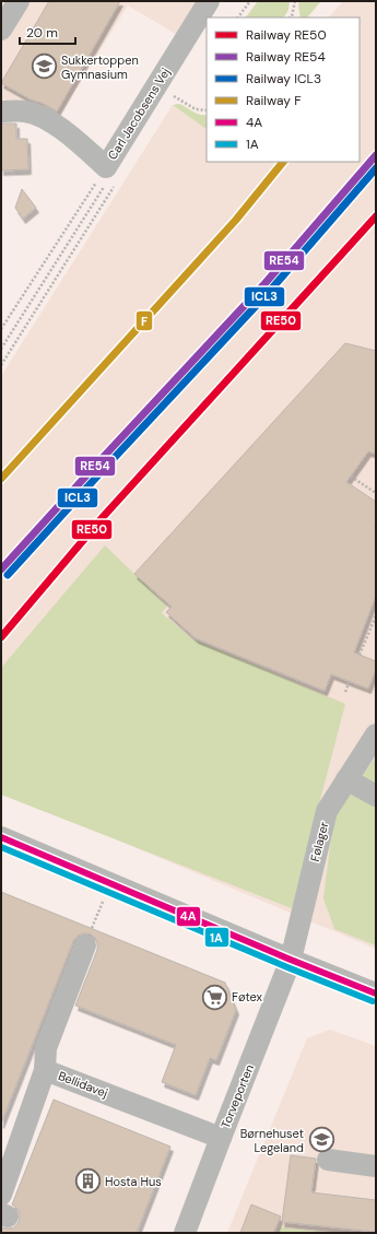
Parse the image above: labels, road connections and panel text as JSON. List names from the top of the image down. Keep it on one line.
{"streets":{"street":["Carl Jacobsens Vej","Følager","Bellidavej","Torveporten"]},"crossings":[["Følager","Torveporten"],["Bellidavej","Torveporten"]],"places":{"school or university":["Sukkertoppen Gymnasium","Børnehuset Legeland"],"supermarket":["Føtex"],"building":["Hosta Hus"]},"lines":["rail line RE54","rail line F","rail line ICL3","rail line RE50","transit line 4A","transit line 1A"],"legend":["Railway RE50","Railway RE54","Railway ICL3","Railway F","4A","1A"],"scale_bar":"20 m"}
